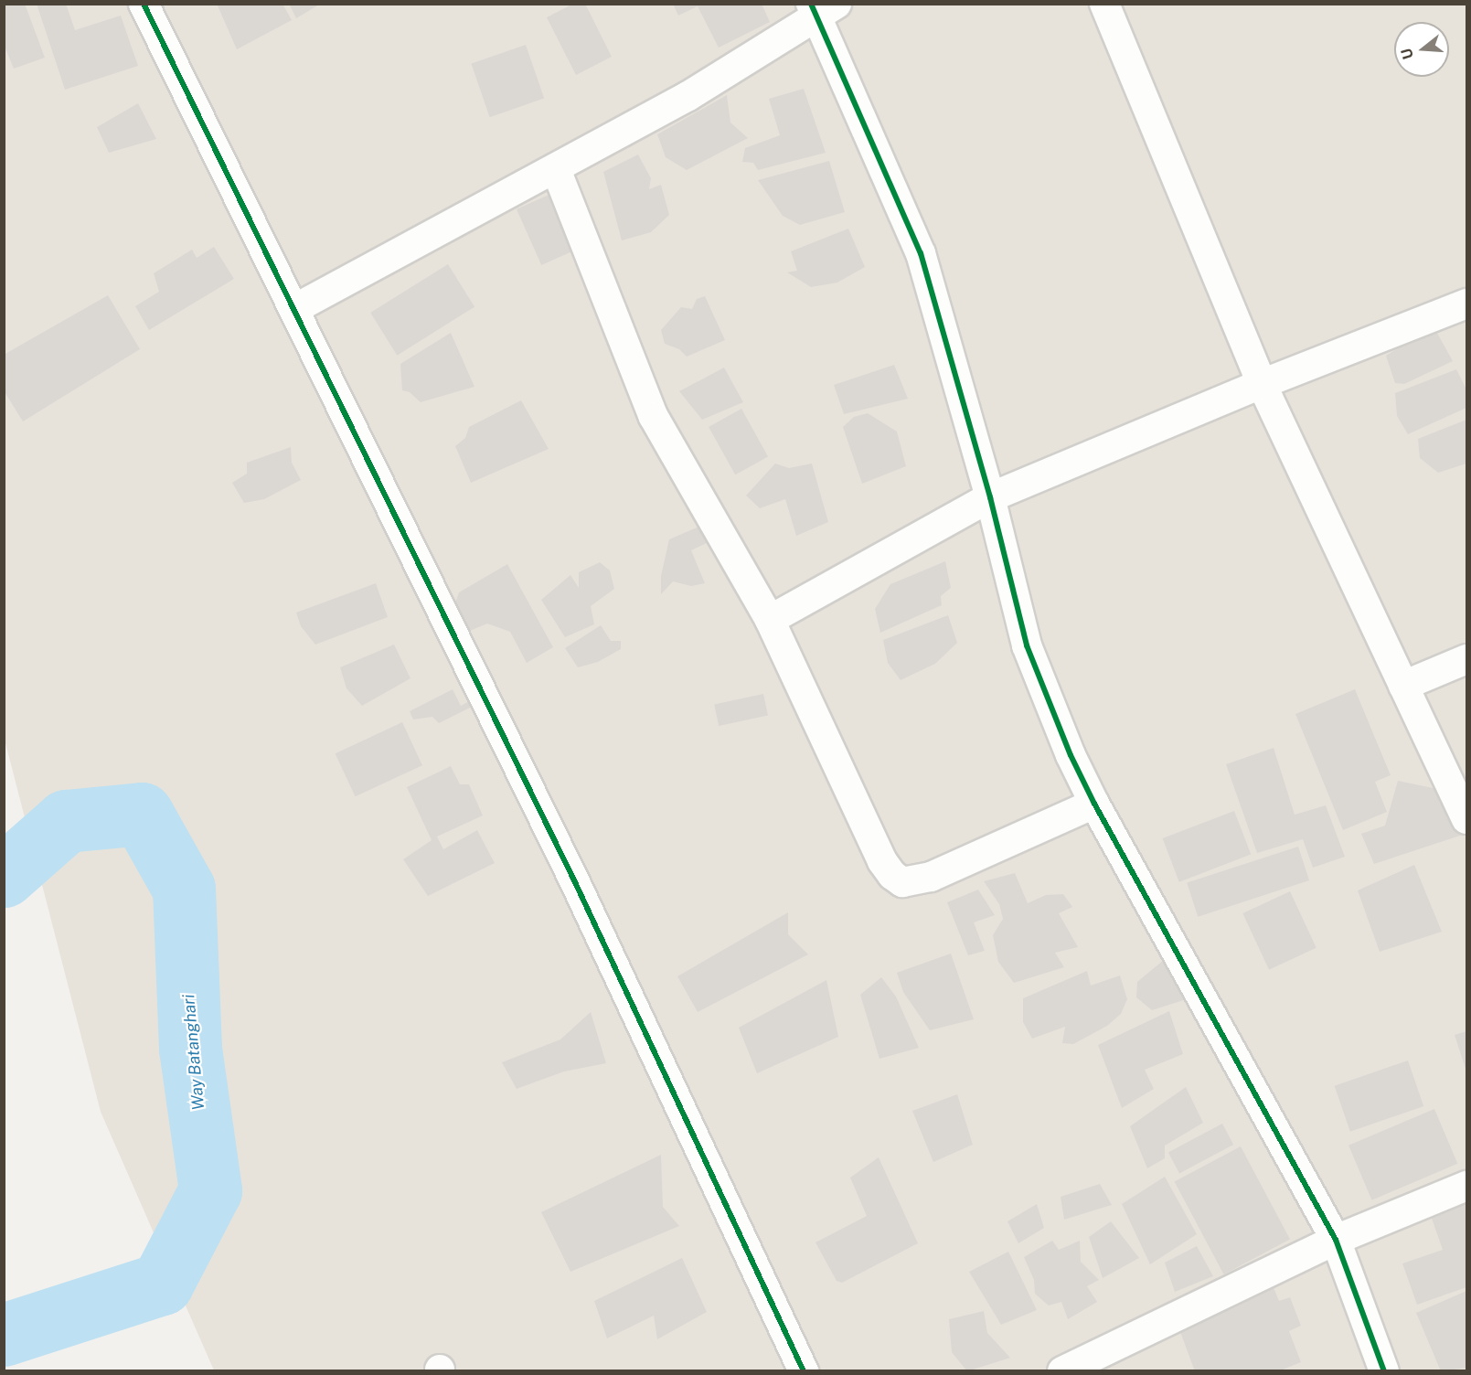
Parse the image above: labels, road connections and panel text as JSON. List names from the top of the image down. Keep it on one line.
{"water":["Way Batanghari"],"north":"left"}
